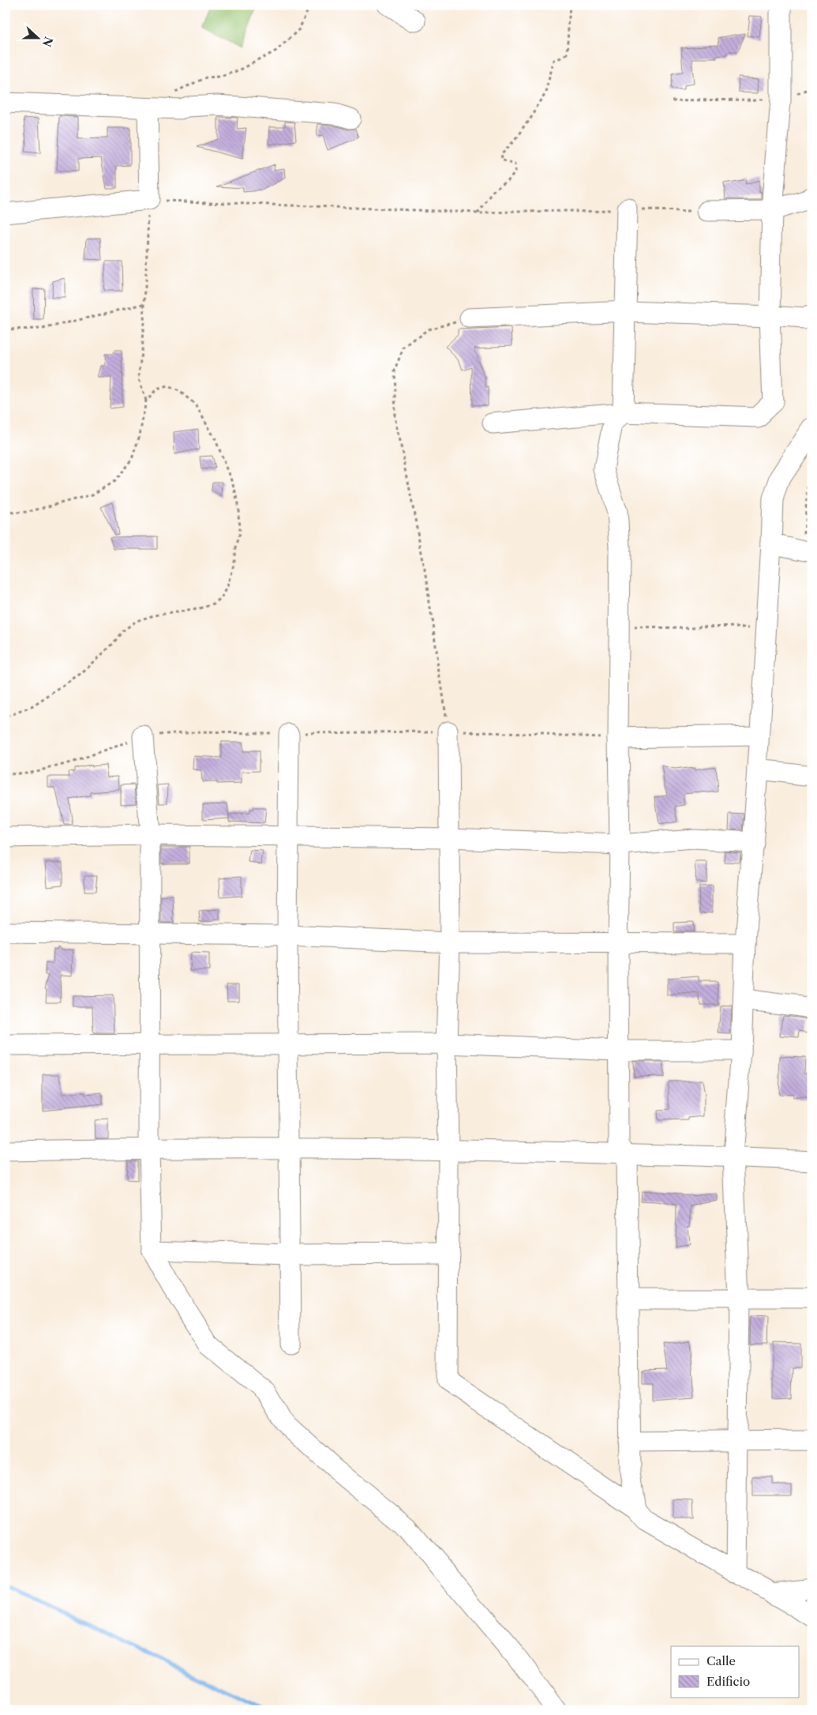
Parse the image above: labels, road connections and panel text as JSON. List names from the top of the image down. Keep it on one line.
{"legend":["Calle","Edificio"],"north":"right"}
